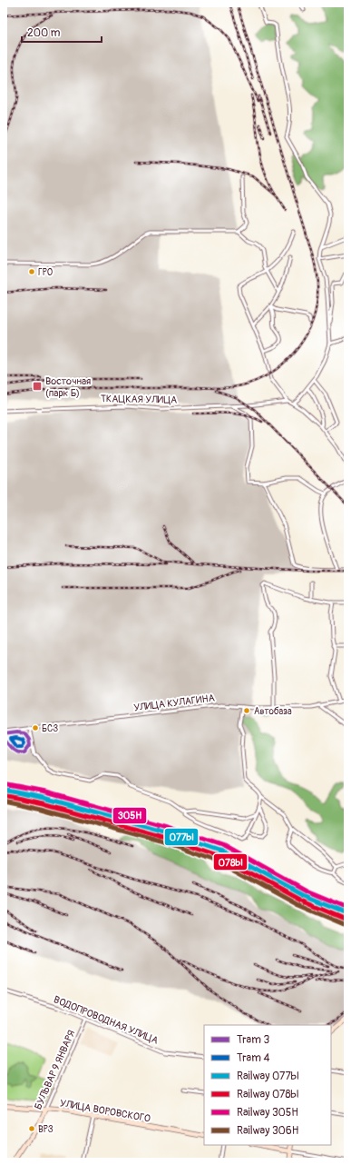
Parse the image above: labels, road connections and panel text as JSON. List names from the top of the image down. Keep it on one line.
{"streets":{"main road":["БУЛЬВАР 9 ЯНВАРЯ","УЛИЦА ВОРОВСКОГО"],"street":["ТКАЦКАЯ УЛИЦА","УЛИЦА КУЛАГИНА","ВОДОПРОВОДНАЯ УЛИЦА"]},"crossings":[["ВОДОПРОВОДНАЯ УЛИЦА","БУЛЬВАР 9 ЯНВАРЯ"],["БУЛЬВАР 9 ЯНВАРЯ","УЛИЦА ВОРОВСКОГО"]],"places":{"other":["ГРО","Автобаза","БСЗ","ВРЗ"],"transit":["Восточная (парк Б)"]},"lines":["tram line 3","tram line 4","rail line 305Н","rail line 077Ы","rail line 078Ы","rail line 306Н"],"legend":["Tram 3","Tram 4","Railway 077Ы","Railway 078Ы","Railway 305Н","Railway 306Н"],"scale_bar":"200 m"}
